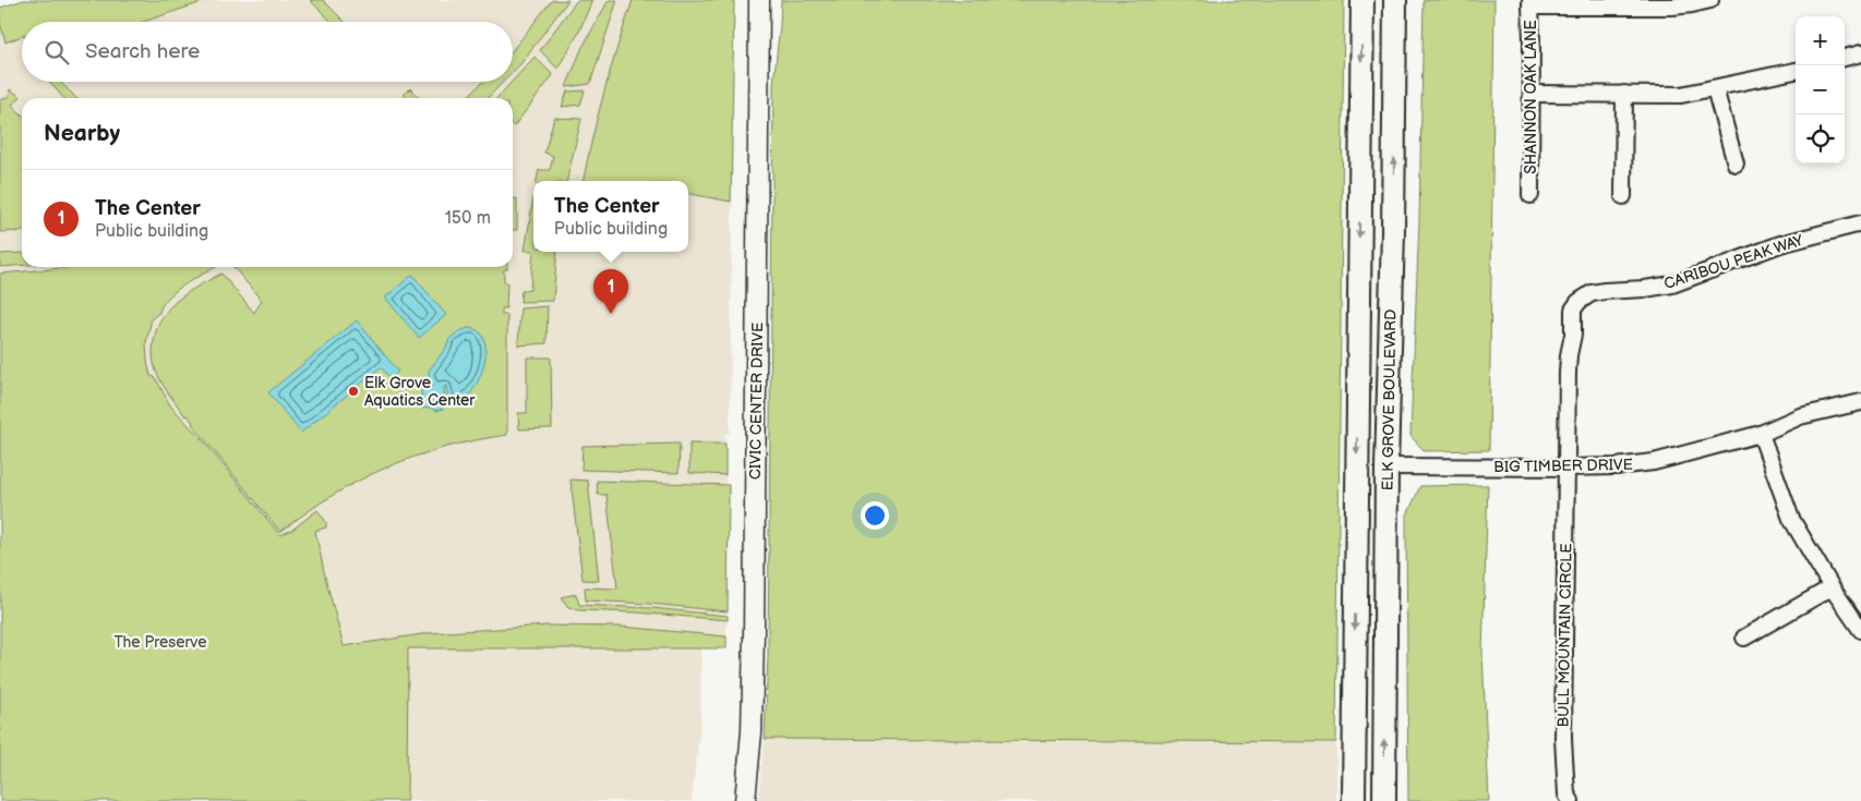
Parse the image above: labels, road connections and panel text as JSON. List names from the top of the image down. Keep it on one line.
{"streets":{"main road":["ELK GROVE BOULEVARD"],"street":["SHANNON OAK LANE","CARIBOU PEAK WAY","CIVIC CENTER DRIVE","BIG TIMBER DRIVE","BULL MOUNTAIN CIRCLE"]},"crossings":[["CARIBOU PEAK WAY","BIG TIMBER DRIVE"],["CARIBOU PEAK WAY","BULL MOUNTAIN CIRCLE"],["ELK GROVE BOULEVARD","BIG TIMBER DRIVE"],["BIG TIMBER DRIVE","BULL MOUNTAIN CIRCLE"]],"parks":["The Preserve"],"places":["Elk Grove Aquatics Center"],"page":{"map_buttons":["+","−"],"search":"Search here","heading":"Nearby","list":[{"mark":"1","name":"The Center","note":"Public building","value":"150 m"}],"popup":["The Center","Public building"],"pins":"1"}}
